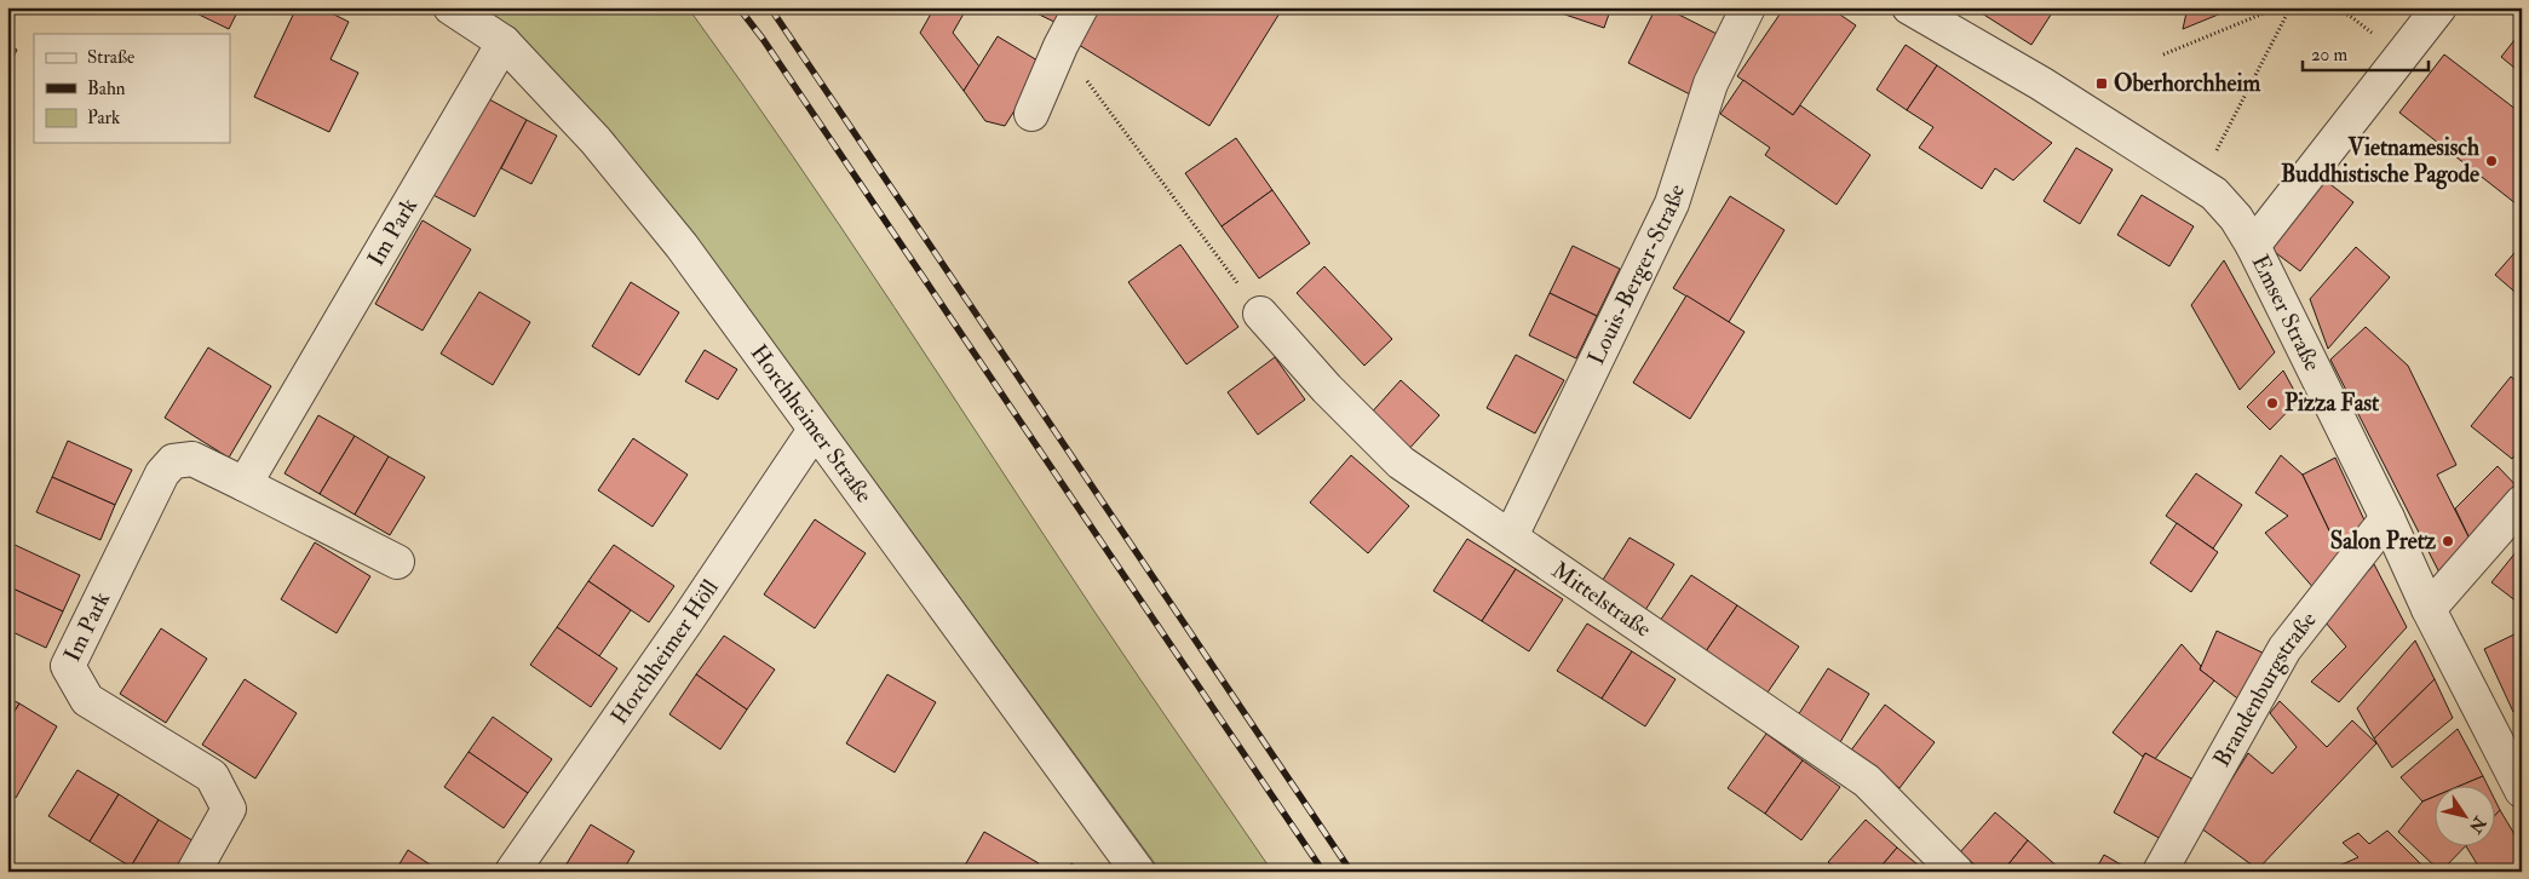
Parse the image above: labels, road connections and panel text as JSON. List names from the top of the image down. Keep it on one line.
{"streets":{"street":["Im Park","Louis-Berger-Straße","Emser Straße","Horchheimer Straße","Mittelstraße","Horchheimer Höll","Brandenburgstraße"]},"crossings":[["Im Park","Horchheimer Straße"],["Louis-Berger-Straße","Mittelstraße"],["Emser Straße","Brandenburgstraße"],["Horchheimer Straße","Horchheimer Höll"]],"places":{"transit":["Oberhorchheim"],"other":["Vietnamesisch Buddhistische Pagode","Pizza Fast","Salon Pretz"]},"legend":["Straße","Bahn","Park"],"scale_bar":"20 m","north":"bottom right"}
